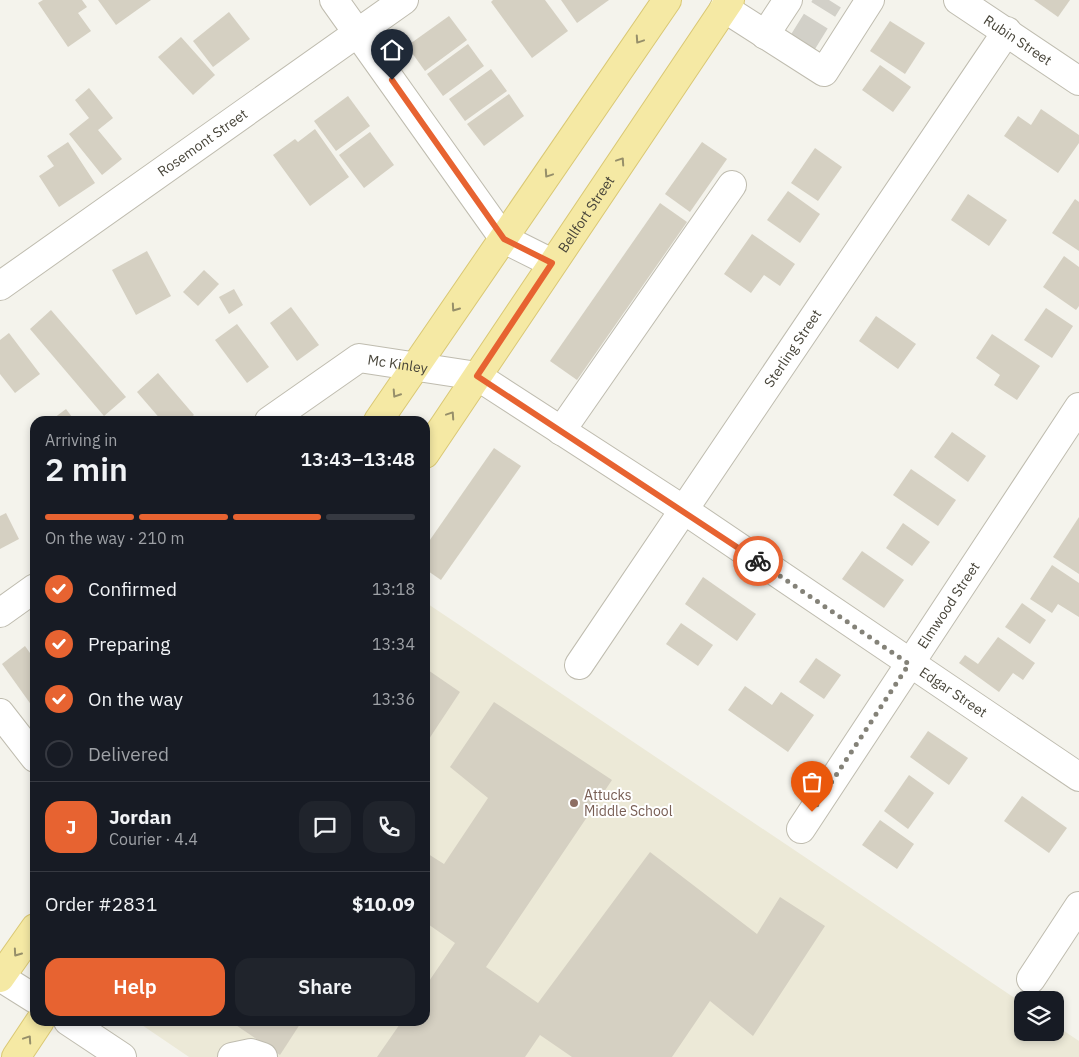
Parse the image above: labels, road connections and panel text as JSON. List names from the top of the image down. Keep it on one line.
{"streets":{"main road":["Bellfort Street"],"street":["Rubin Street","Rosemont Street","Sterling Street","Mc Kinley","Elmwood Street","Edgar Street"]},"crossings":[["Rubin Street","Sterling Street"],["Bellfort Street","Mc Kinley"],["Bellfort Street","Edgar Street"],["Sterling Street","Edgar Street"],["Mc Kinley","Edgar Street"],["Elmwood Street","Edgar Street"]],"places":["Attucks Middle School"],"page":{"heading":["2 min","Arriving in","13:43–13:48"],"panel":["Jordan","Courier · 4.4","Order #2831","$10.09"],"bar":"On the way · 210 m","list":[["Confirmed","13:18"],["Preparing","13:34"],["On the way","13:36"],"Delivered"],"round":"J","buttons":["Help","Share"]}}
